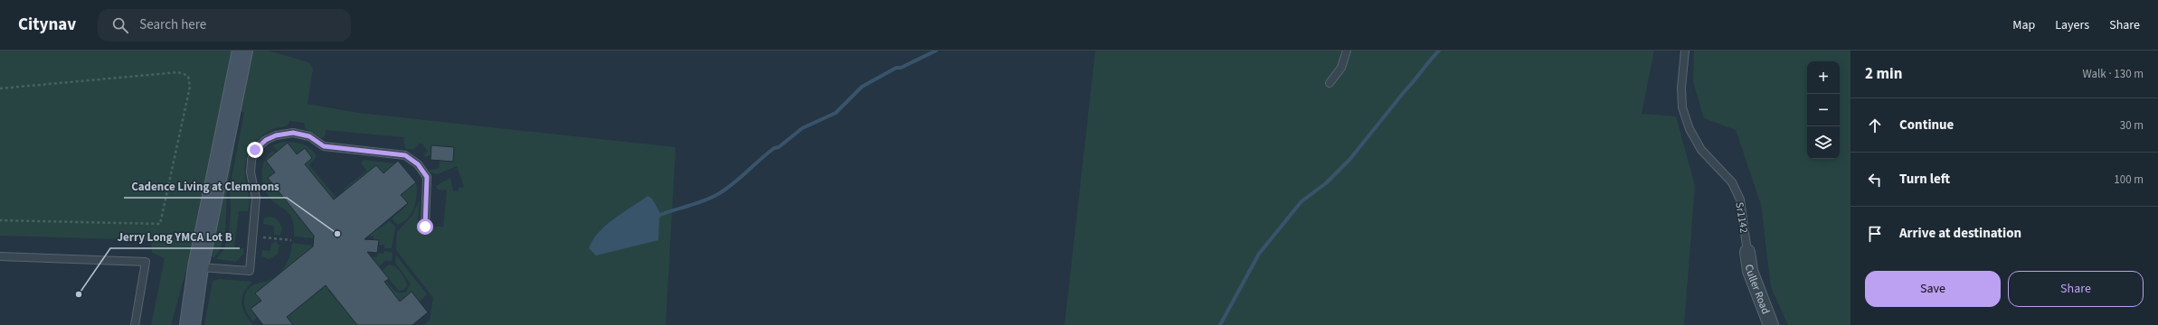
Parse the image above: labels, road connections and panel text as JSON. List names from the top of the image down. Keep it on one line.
{"streets":{"street":["Culler Road"],"lane":["Sr1142"]},"crossings":[["Sr1142","Culler Road"]],"places":["Cadence Living at Clemmons","Jerry Long YMCA Lot B"],"page":{"header":"Citynav","search":"Search here","nav":["Map","Layers","Share"],"heading":["2 min","Walk · 130 m"],"map_buttons":["+","−"],"list":[["Continue","30 m"],["Turn left","100 m"],"Arrive at destination"],"buttons":["Save","Share"]}}
